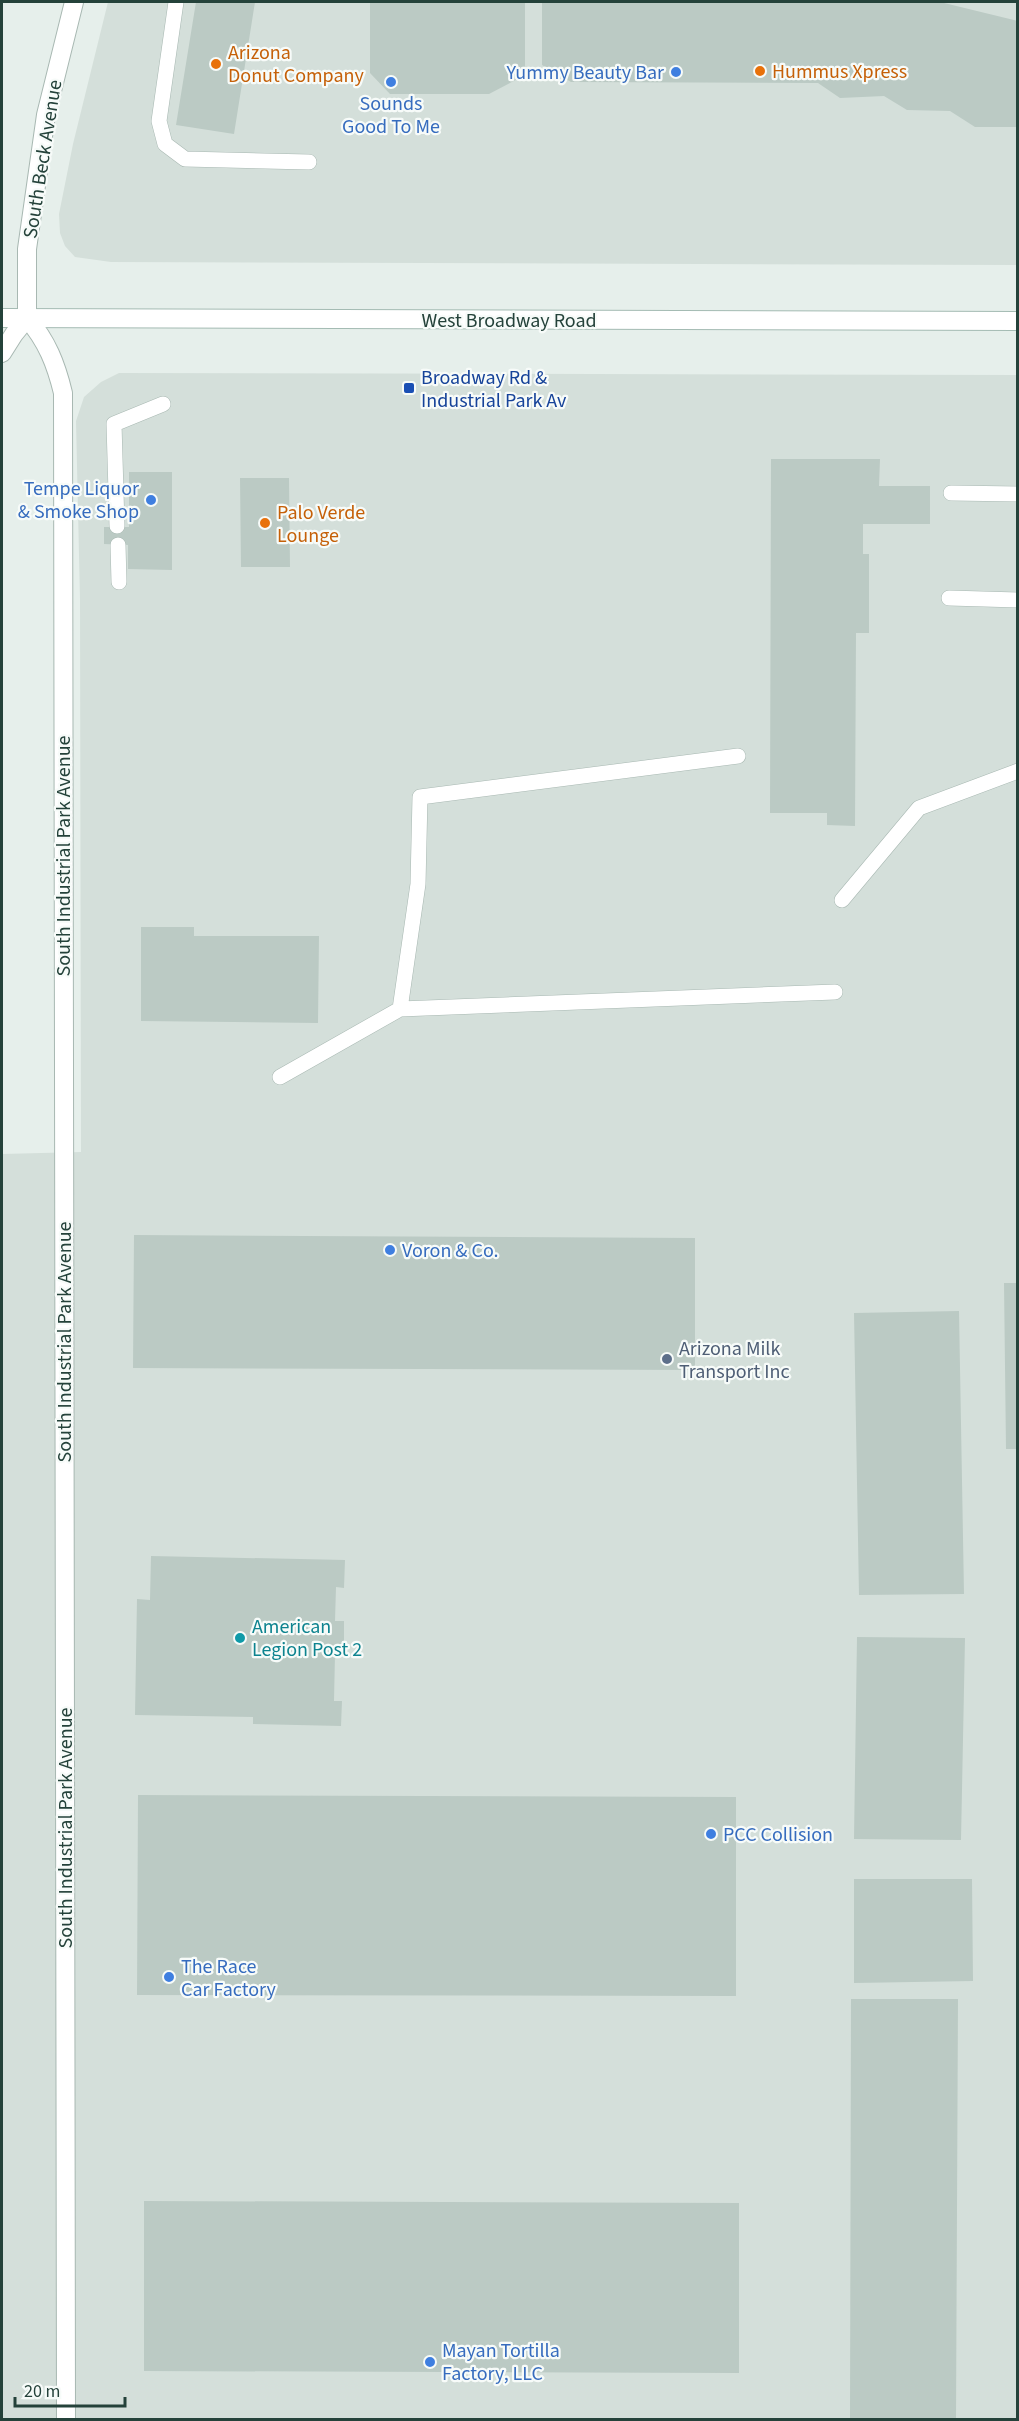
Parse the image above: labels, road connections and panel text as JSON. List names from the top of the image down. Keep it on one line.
{"streets":{"street":["South Beck Avenue","West Broadway Road","South Industrial Park Avenue"]},"crossings":[["South Beck Avenue","West Broadway Road"],["South Beck Avenue","South Industrial Park Avenue"],["West Broadway Road","South Industrial Park Avenue"]],"places":{"other":["Arizona Donut Company","Hummus Xpress","Yummy Beauty Bar","Sounds Good To Me","Tempe Liquor & Smoke Shop","Palo Verde Lounge","Voron & Co.","Arizona Milk Transport Inc","American Legion Post 2","PCC Collision","The Race Car Factory","Mayan Tortilla Factory, LLC"],"transit":["Broadway Rd & Industrial Park Av"]},"scale_bar":"20 m"}
